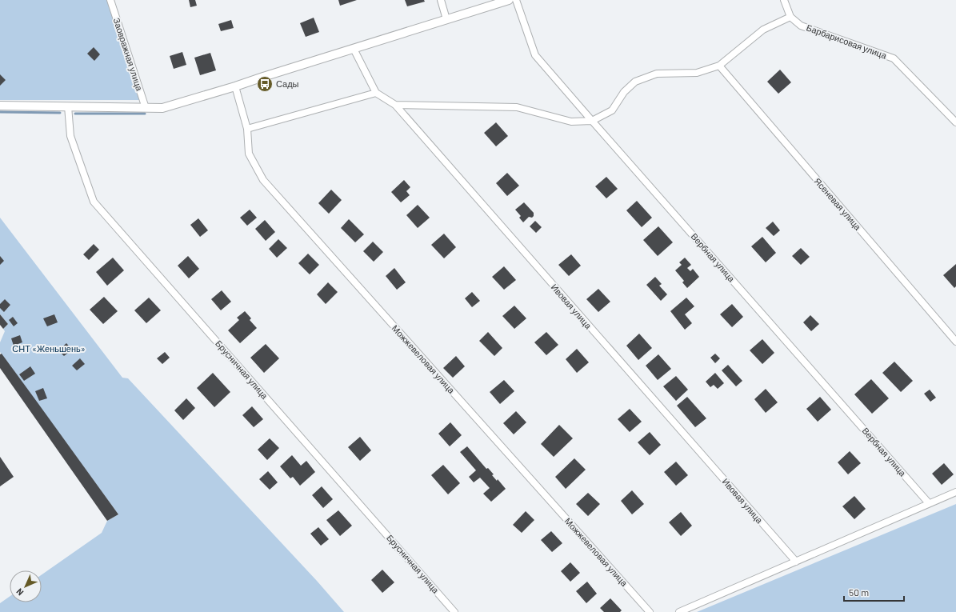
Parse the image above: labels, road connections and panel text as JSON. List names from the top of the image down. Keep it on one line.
{"streets":{"street":["Барбарисовая улица","Заовражная улица","Ясеневая улица","Вербная улица","Ивовая улица","Можжевеловая улица","Брусничная улица"]},"parks":["СНТ «Женьшень»"],"places":{"bus stop":["Сады"]},"scale_bar":"50 m","north":"bottom left"}
